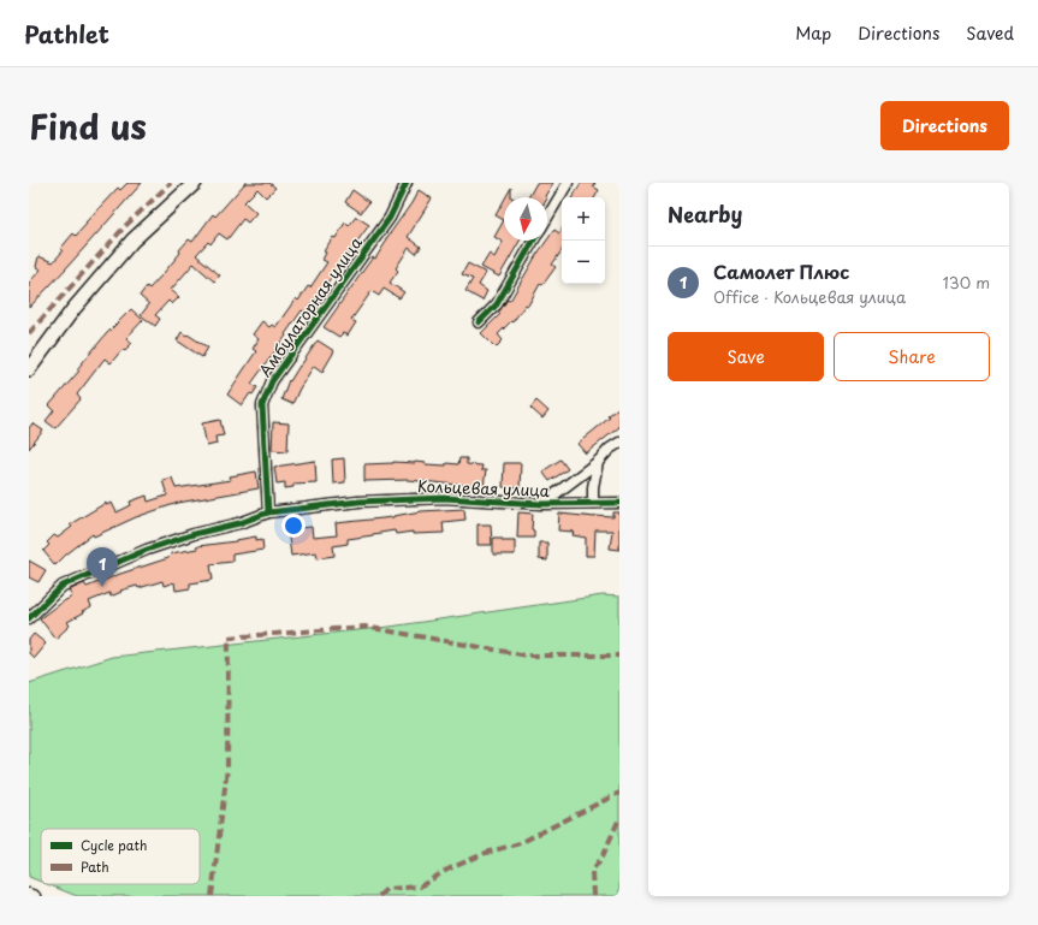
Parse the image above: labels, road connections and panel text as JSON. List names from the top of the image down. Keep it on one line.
{"streets":{"street":["Амбулаторная улица","Кольцевая улица"]},"crossings":[["Амбулаторная улица","Кольцевая улица"]],"legend":["Cycle path","Path"],"north":"bottom","page":{"header":"Pathlet","nav":["Map","Directions","Saved"],"title":"Find us","buttons":["Directions",["Save","Share"]],"heading":"Nearby","map_buttons":["+","−"],"list":[{"mark":"1","name":"Самолет Плюс","note":"Office · Кольцевая улица","value":"130 m"}],"pins":"1"}}
